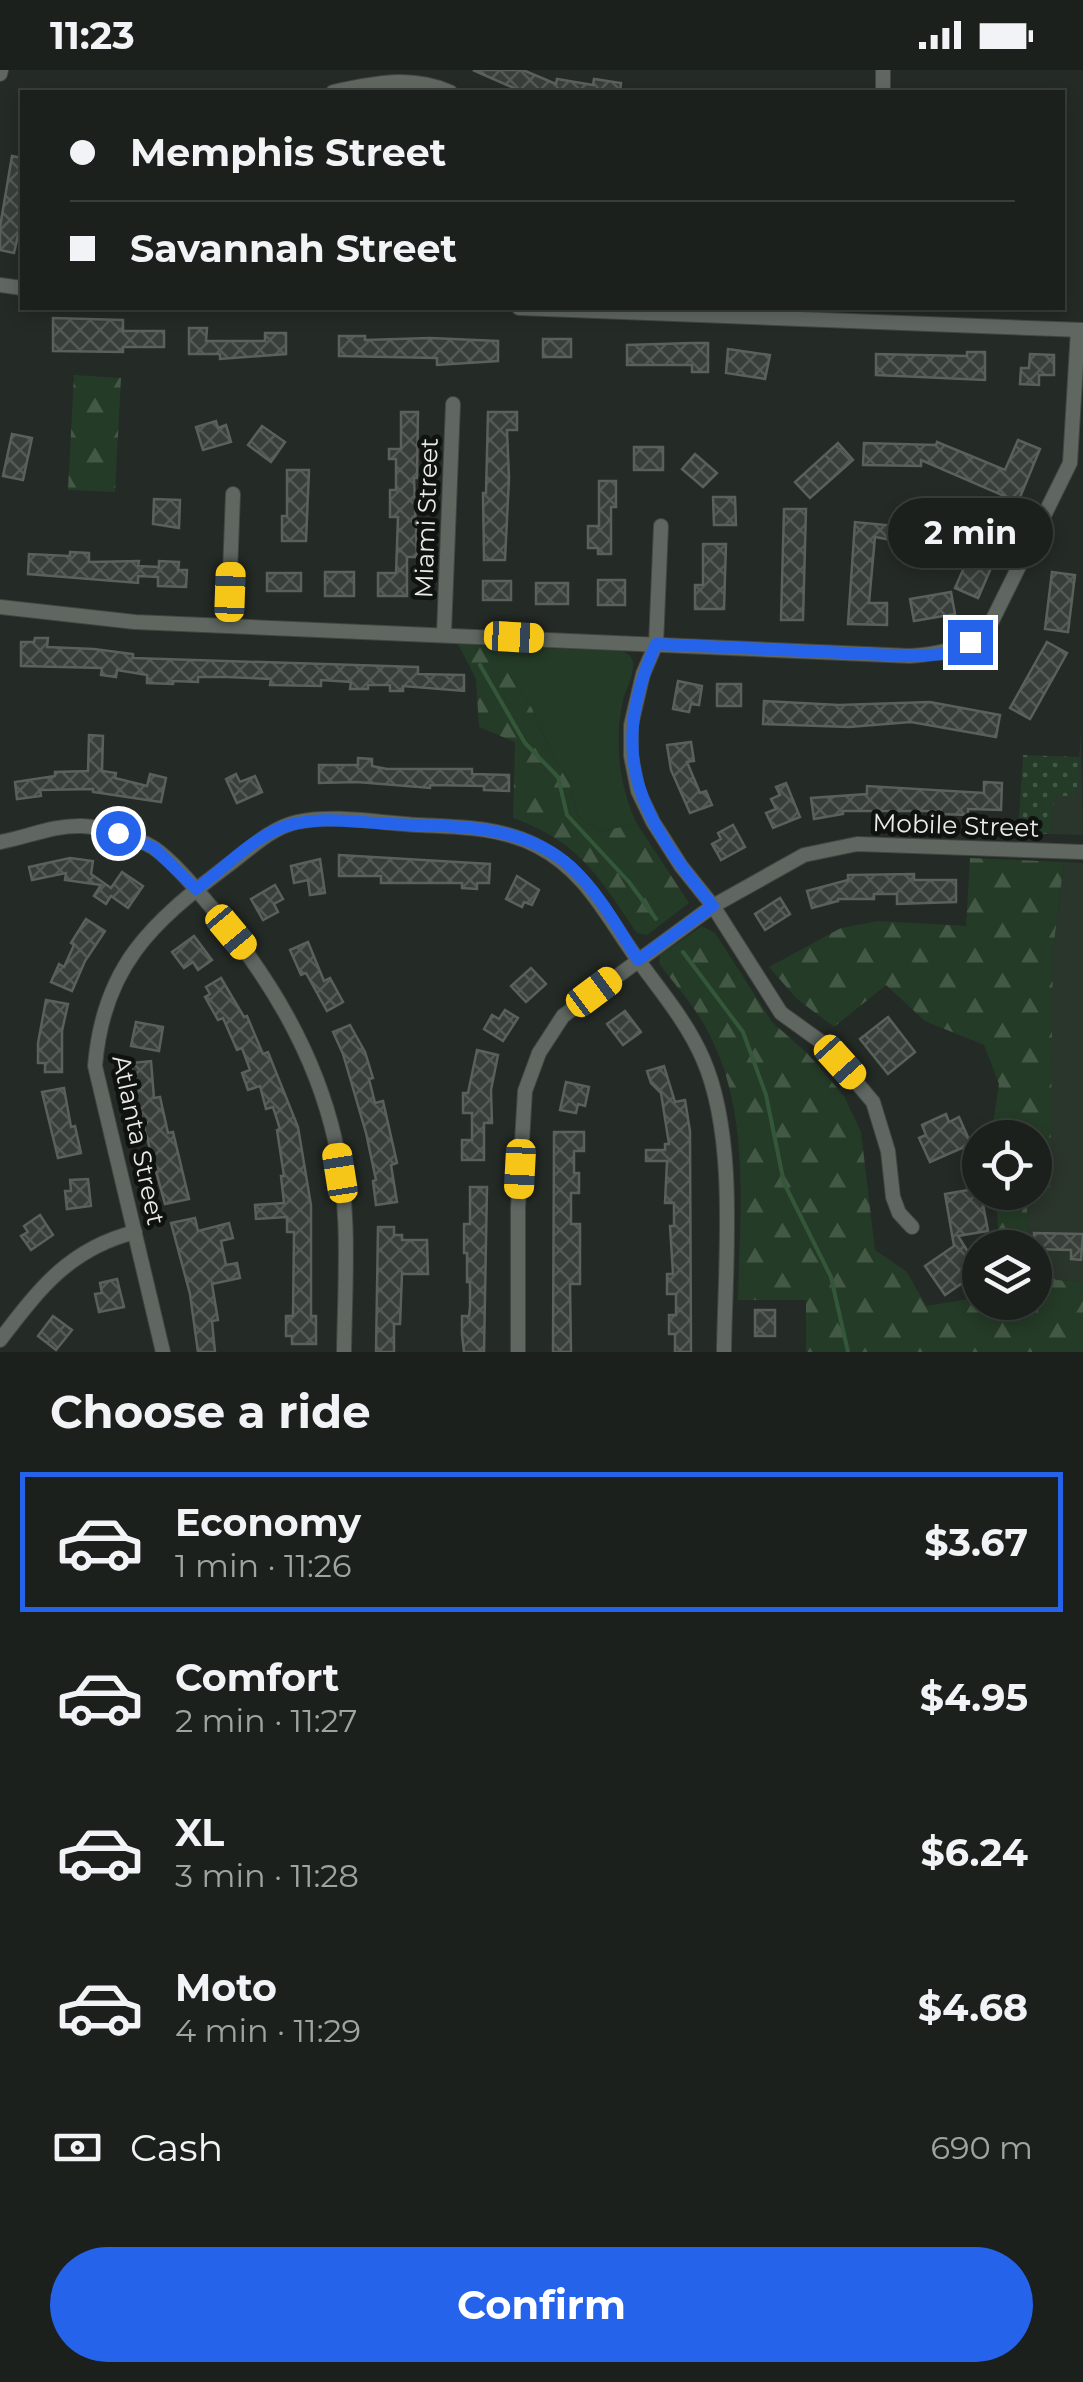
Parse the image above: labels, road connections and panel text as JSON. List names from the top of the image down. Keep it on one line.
{"streets":{"street":["Miami Street","Mobile Street","Atlanta Street"]},"crossings":[["Mobile Street","Atlanta Street"]],"page":{"status":"11:23","banner":["Memphis Street","Savannah Street"],"bubble":"2 min","heading":"Choose a ride","list":[{"name":"Economy","note":"1 min · 11:26","value":"$3.67"},{"name":"Comfort","note":"2 min · 11:27","value":"$4.95"},{"name":"XL","note":"3 min · 11:28","value":"$6.24"},{"name":"Moto","note":"4 min · 11:29","value":"$4.68"}],"pay":["Cash","690 m"],"buttons":"Confirm"}}
